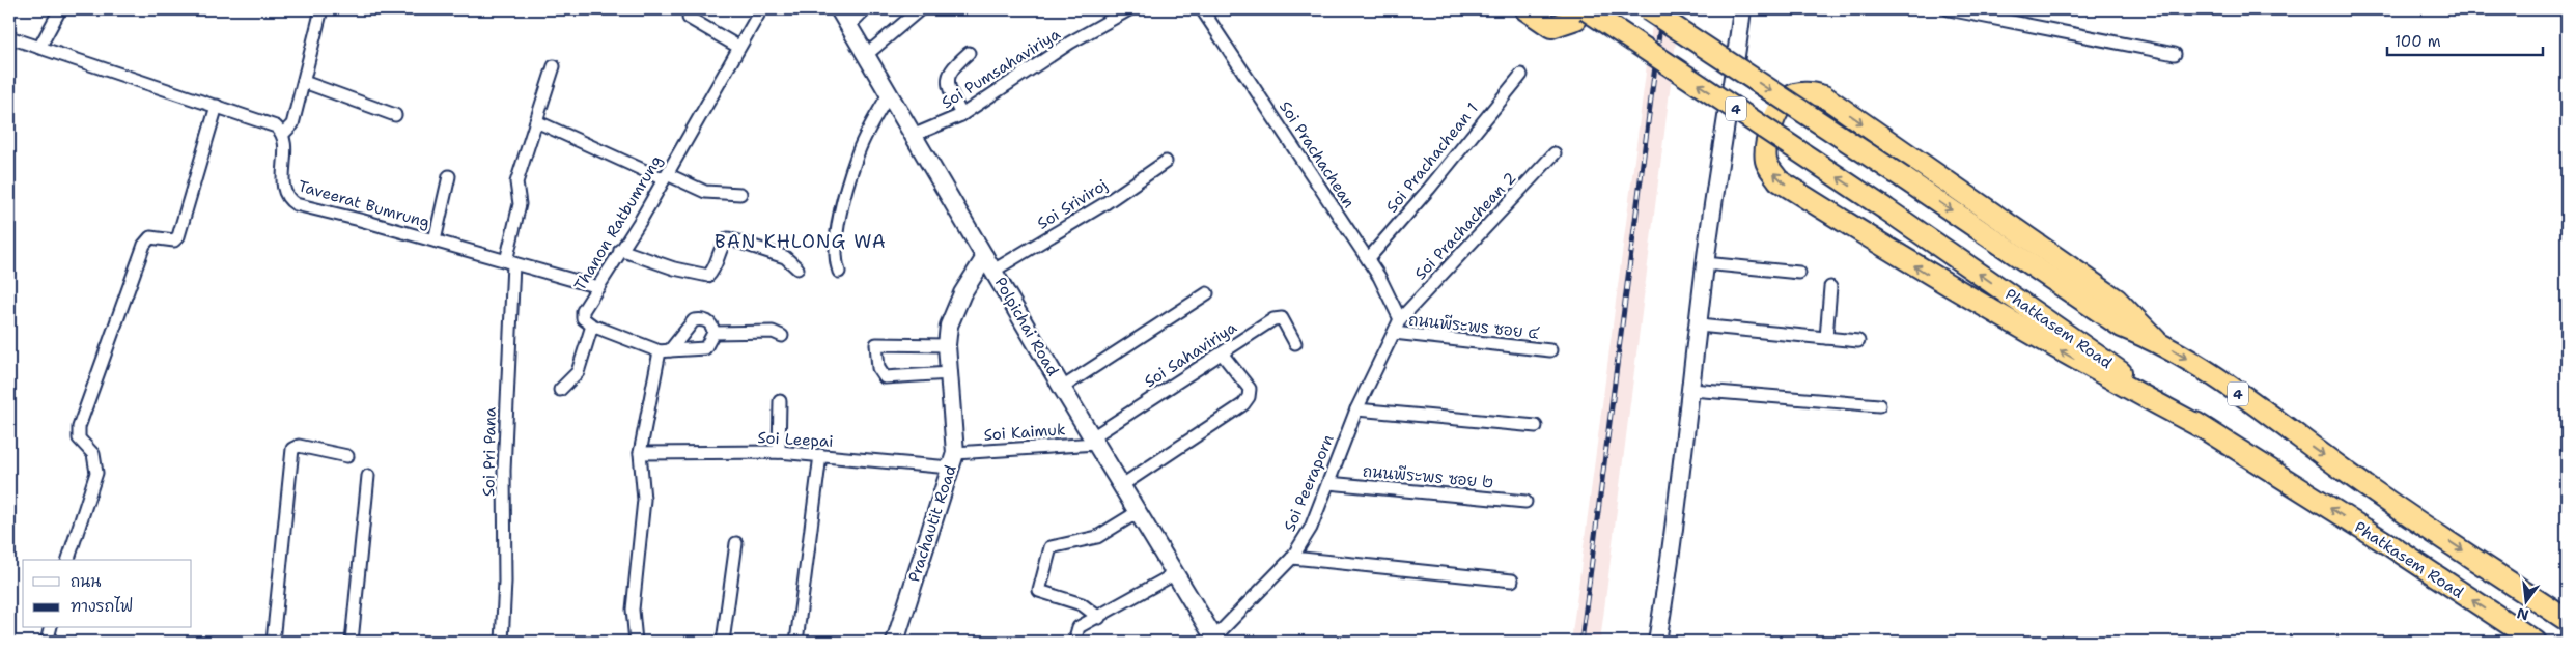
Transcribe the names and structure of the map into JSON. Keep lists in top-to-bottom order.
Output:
{
  "streets": {
    "highway": ["4", "Phatkasem Road"],
    "street": [
      "Soi Pumsahaviriya",
      "Soi Prachachean",
      "Soi Prachachean 1",
      "Taveerat Bumrung",
      "Soi Sriviroj",
      "Thanon Ratbumrung",
      "Soi Prachachean 2",
      "Polpichai Road",
      "ถนนพีระพร ซอย ๔",
      "Soi Sahaviriya",
      "Soi Kaimuk",
      "Soi Leepai",
      "Soi Pri Pana",
      "ถนนพีระพร ซอย ๒",
      "Soi Peeraporn",
      "Prachautit Road"
    ]
  },
  "crossings": [
    ["Soi Pumsahaviriya", "Polpichai Road"],
    ["Soi Prachachean", "Soi Prachachean 1"],
    ["Soi Prachachean", "Soi Prachachean 2"],
    ["Soi Prachachean", "Soi Peeraporn"],
    ["Taveerat Bumrung", "Thanon Ratbumrung"],
    ["Taveerat Bumrung", "Soi Pri Pana"],
    ["Soi Sriviroj", "Polpichai Road"],
    ["Soi Sriviroj", "Prachautit Road"],
    ["Soi Prachachean 2", "Soi Peeraporn"],
    ["Polpichai Road", "Soi Sahaviriya"],
    ["Polpichai Road", "Soi Kaimuk"],
    ["Polpichai Road", "Soi Peeraporn"],
    ["Polpichai Road", "Prachautit Road"],
    ["ถนนพีระพร ซอย ๔", "Soi Peeraporn"],
    ["Soi Sahaviriya", "Soi Kaimuk"],
    ["Soi Kaimuk", "Soi Leepai"],
    ["Soi Kaimuk", "Prachautit Road"],
    ["Soi Leepai", "Prachautit Road"],
    ["ถนนพีระพร ซอย ๒", "Soi Peeraporn"]
  ],
  "districts": ["BAN KHLONG WA"],
  "legend": ["ถนน", "ทางรถไฟ"],
  "scale_bar": "100 m",
  "north": "bottom"
}
